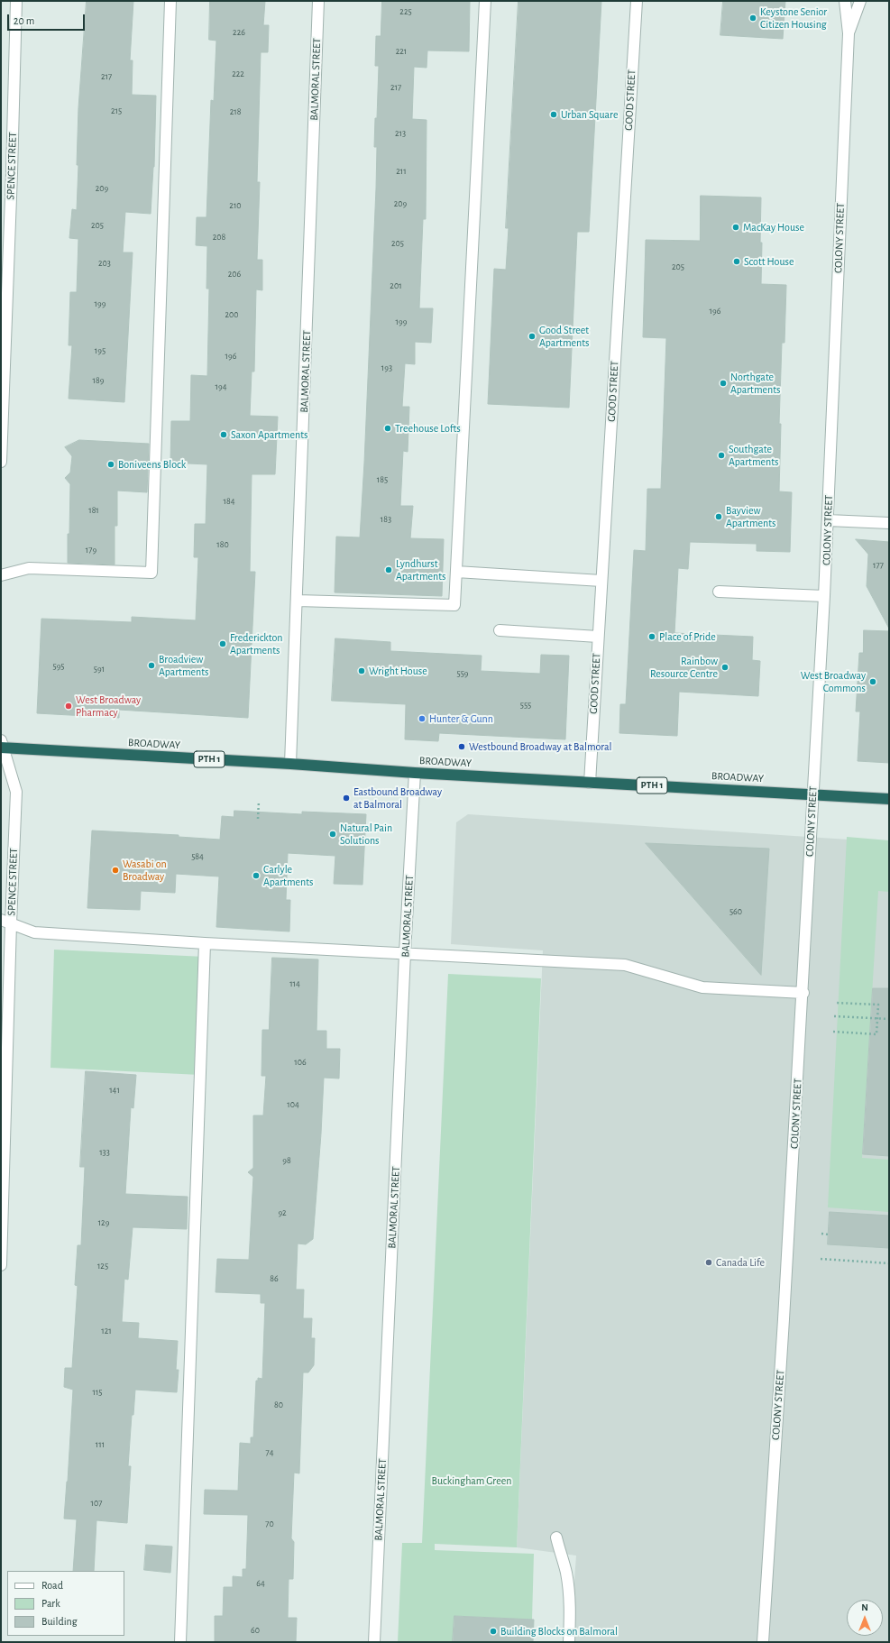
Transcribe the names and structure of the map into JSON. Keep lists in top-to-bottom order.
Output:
{
  "streets": {
    "highway": ["BROADWAY", "PTH 1"],
    "street": [
      "BALMORAL STREET",
      "GOOD STREET",
      "SPENCE STREET",
      "COLONY STREET"
    ]
  },
  "crossings": [
    ["BALMORAL STREET", "BROADWAY"],
    ["GOOD STREET", "BROADWAY"],
    ["SPENCE STREET", "BROADWAY"],
    ["COLONY STREET", "BROADWAY"]
  ],
  "parks": ["Buckingham Green"],
  "places": [
    "Keystone Senior Citizen Housing",
    "Urban Square",
    "MacKay House",
    "Scott House",
    "Good Street Apartments",
    "Northgate Apartments",
    "Treehouse Lofts",
    "Saxon Apartments",
    "Southgate Apartments",
    "Boniveens Block",
    "Bayview Apartments",
    "Lyndhurst Apartments",
    "Place of Pride",
    "Frederickton Apartments",
    "Broadview Apartments",
    "Rainbow Resource Centre",
    "Wright House",
    "West Broadway Commons",
    "West Broadway Pharmacy",
    "Hunter & Gunn",
    "Westbound Broadway at Balmoral",
    "Eastbound Broadway at Balmoral",
    "Natural Pain Solutions",
    "Wasabi on Broadway",
    "Carlyle Apartments",
    "Canada Life",
    "Building Blocks on Balmoral"
  ],
  "house_numbers": [
    "225",
    "226",
    "221",
    "222",
    "217",
    "217",
    "215",
    "218",
    "213",
    "211",
    "209",
    "209",
    "210",
    "205",
    "208",
    "205",
    "203",
    "205",
    "206",
    "201",
    "199",
    "196",
    "200",
    "199",
    "195",
    "196",
    "193",
    "189",
    "194",
    "185",
    "184",
    "181",
    "183",
    "180",
    "179",
    "177",
    "595",
    "591",
    "559",
    "555",
    "584",
    "560",
    "114",
    "106",
    "141",
    "104",
    "133",
    "98",
    "92",
    "129",
    "125",
    "86",
    "121",
    "115",
    "80",
    "111",
    "74",
    "107",
    "70",
    "64",
    "60"
  ],
  "legend": ["Road", "Park", "Building"],
  "scale_bar": "20 m",
  "north": "top"
}
